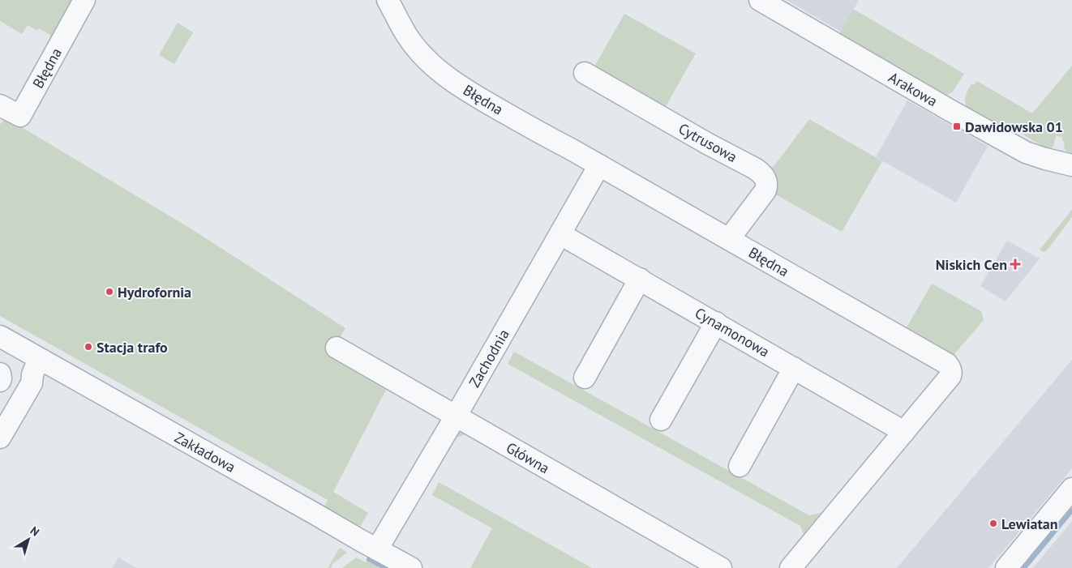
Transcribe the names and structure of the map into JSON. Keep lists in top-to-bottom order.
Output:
{
  "streets": {
    "street": [
      "Błędna",
      "Arakowa",
      "Cytrusowa",
      "Cynamonowa",
      "Zachodnia",
      "Zakładowa",
      "Główna"
    ]
  },
  "crossings": [
    ["Błędna", "Cytrusowa"],
    ["Błędna", "Cynamonowa"],
    ["Błędna", "Zachodnia"],
    ["Cynamonowa", "Zachodnia"],
    ["Zachodnia", "Zakładowa"],
    ["Zachodnia", "Główna"]
  ],
  "places": {
    "transit": ["Dawidowska 01"],
    "health": ["Niskich Cen"],
    "other": ["Hydrofornia", "Stacja trafo", "Lewiatan"]
  },
  "north": "top right"
}
